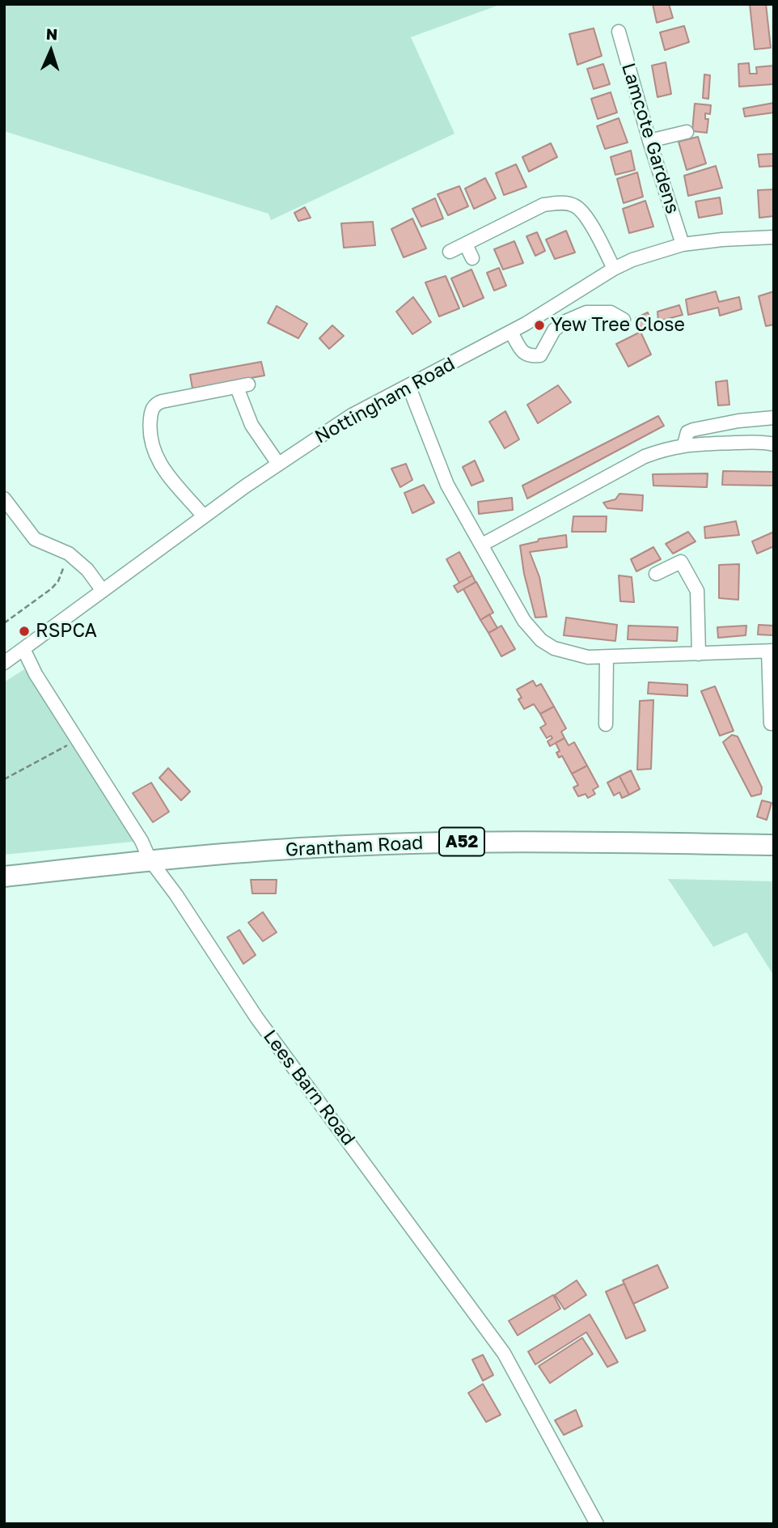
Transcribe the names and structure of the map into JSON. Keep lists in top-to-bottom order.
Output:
{
  "streets": {
    "highway": ["A52", "Grantham Road"],
    "street": ["Lamcote Gardens", "Nottingham Road", "Lees Barn Road"]
  },
  "crossings": [
    ["Lamcote Gardens", "Nottingham Road"],
    ["Nottingham Road", "Lees Barn Road"],
    ["Grantham Road", "Lees Barn Road"]
  ],
  "places": ["Yew Tree Close", "RSPCA"],
  "north": "top"
}
